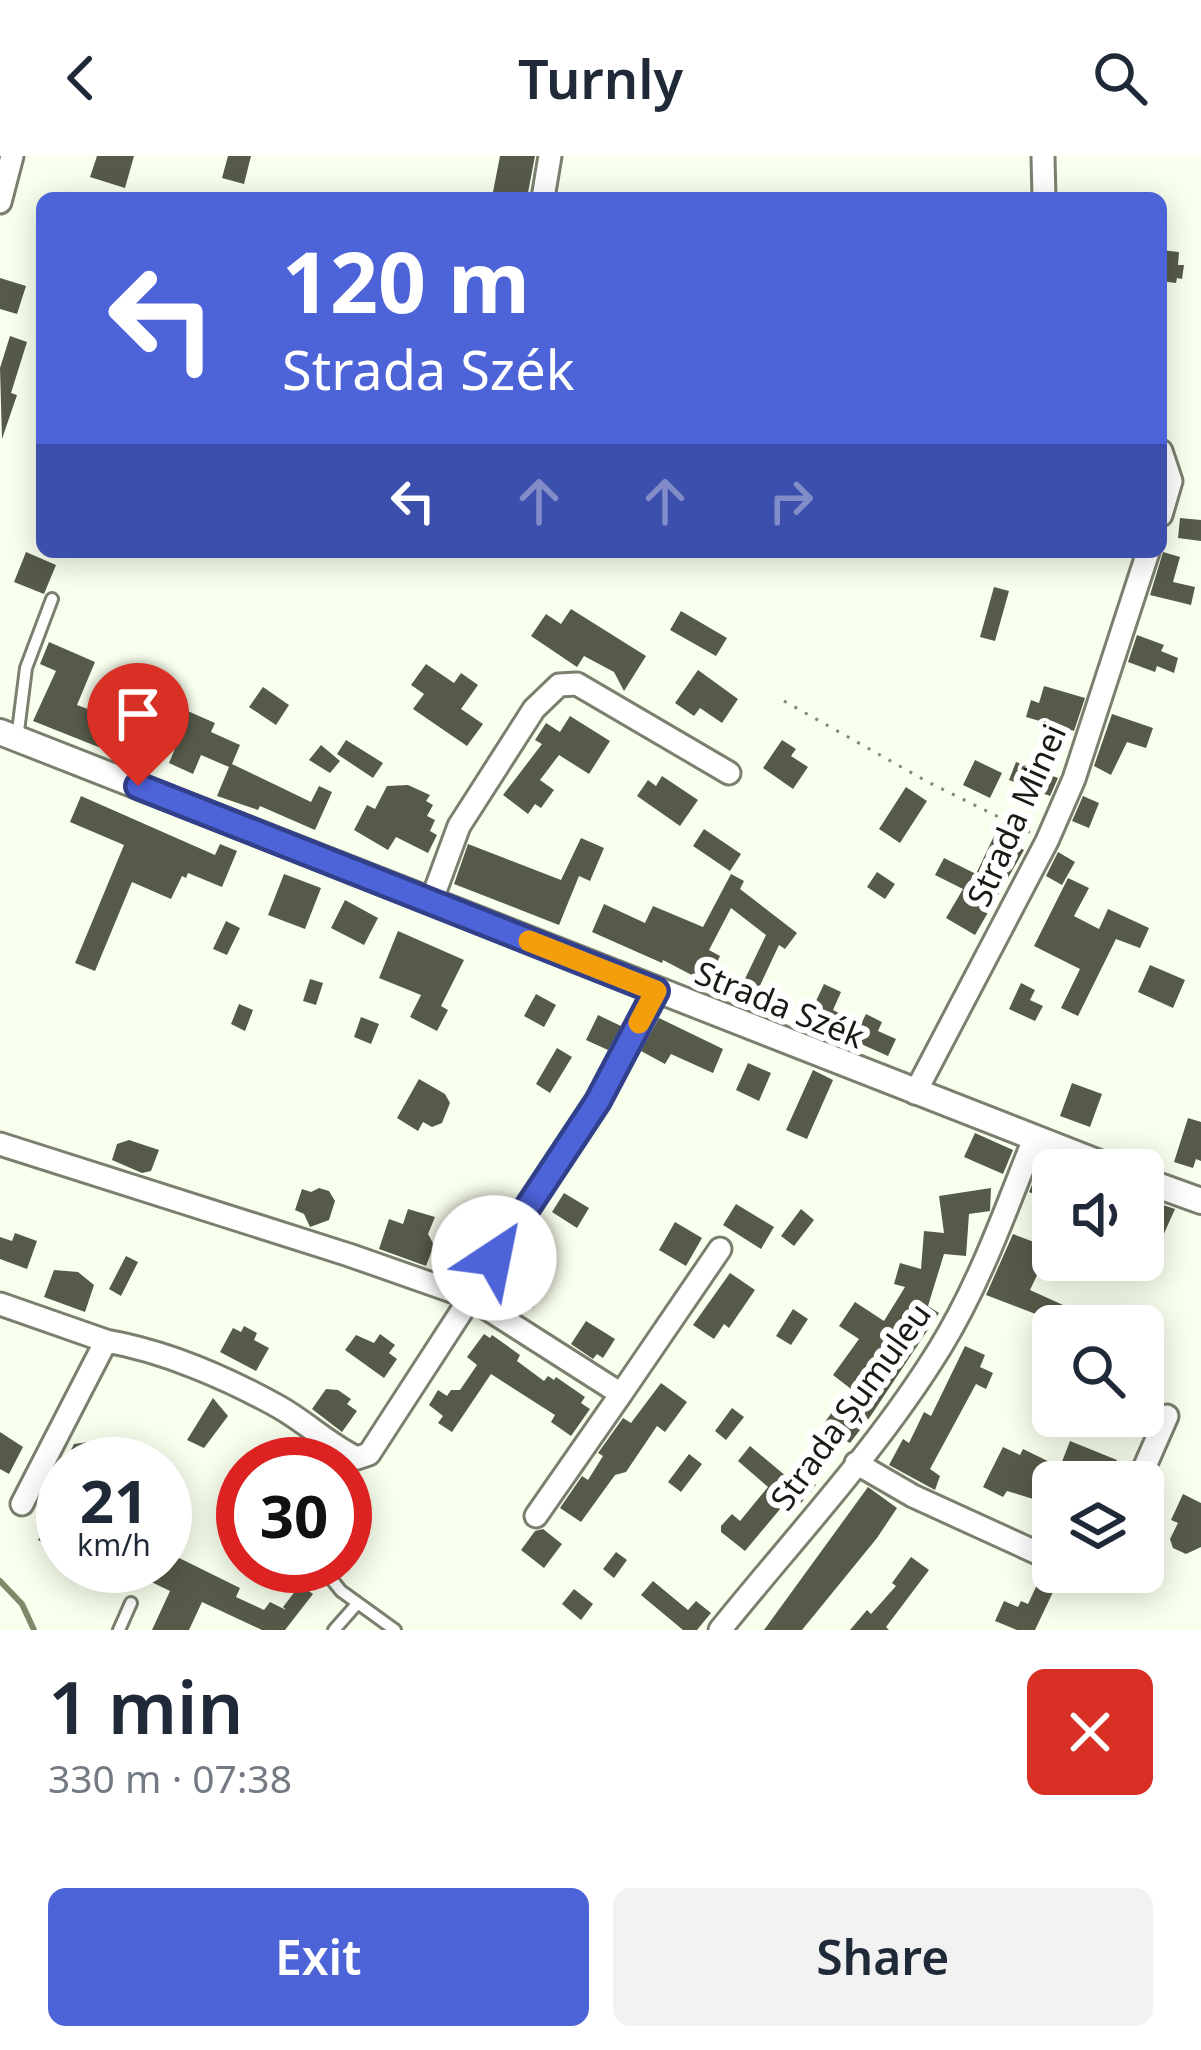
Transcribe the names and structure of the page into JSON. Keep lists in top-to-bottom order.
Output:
{
  "streets": {
    "street": ["Strada Minei", "Strada Szék", "Strada Șumuleu"]
  },
  "crossings": [
    ["Strada Minei", "Strada Szék"],
    ["Strada Szék", "Strada Șumuleu"]
  ],
  "page": {
    "header": "Turnly",
    "turn": ["120 m", "Strada Szék"],
    "speed": "21 km/h",
    "limit": "30",
    "heading": ["1 min", "330 m · 07:38"],
    "buttons": ["Exit", "Share"]
  }
}
